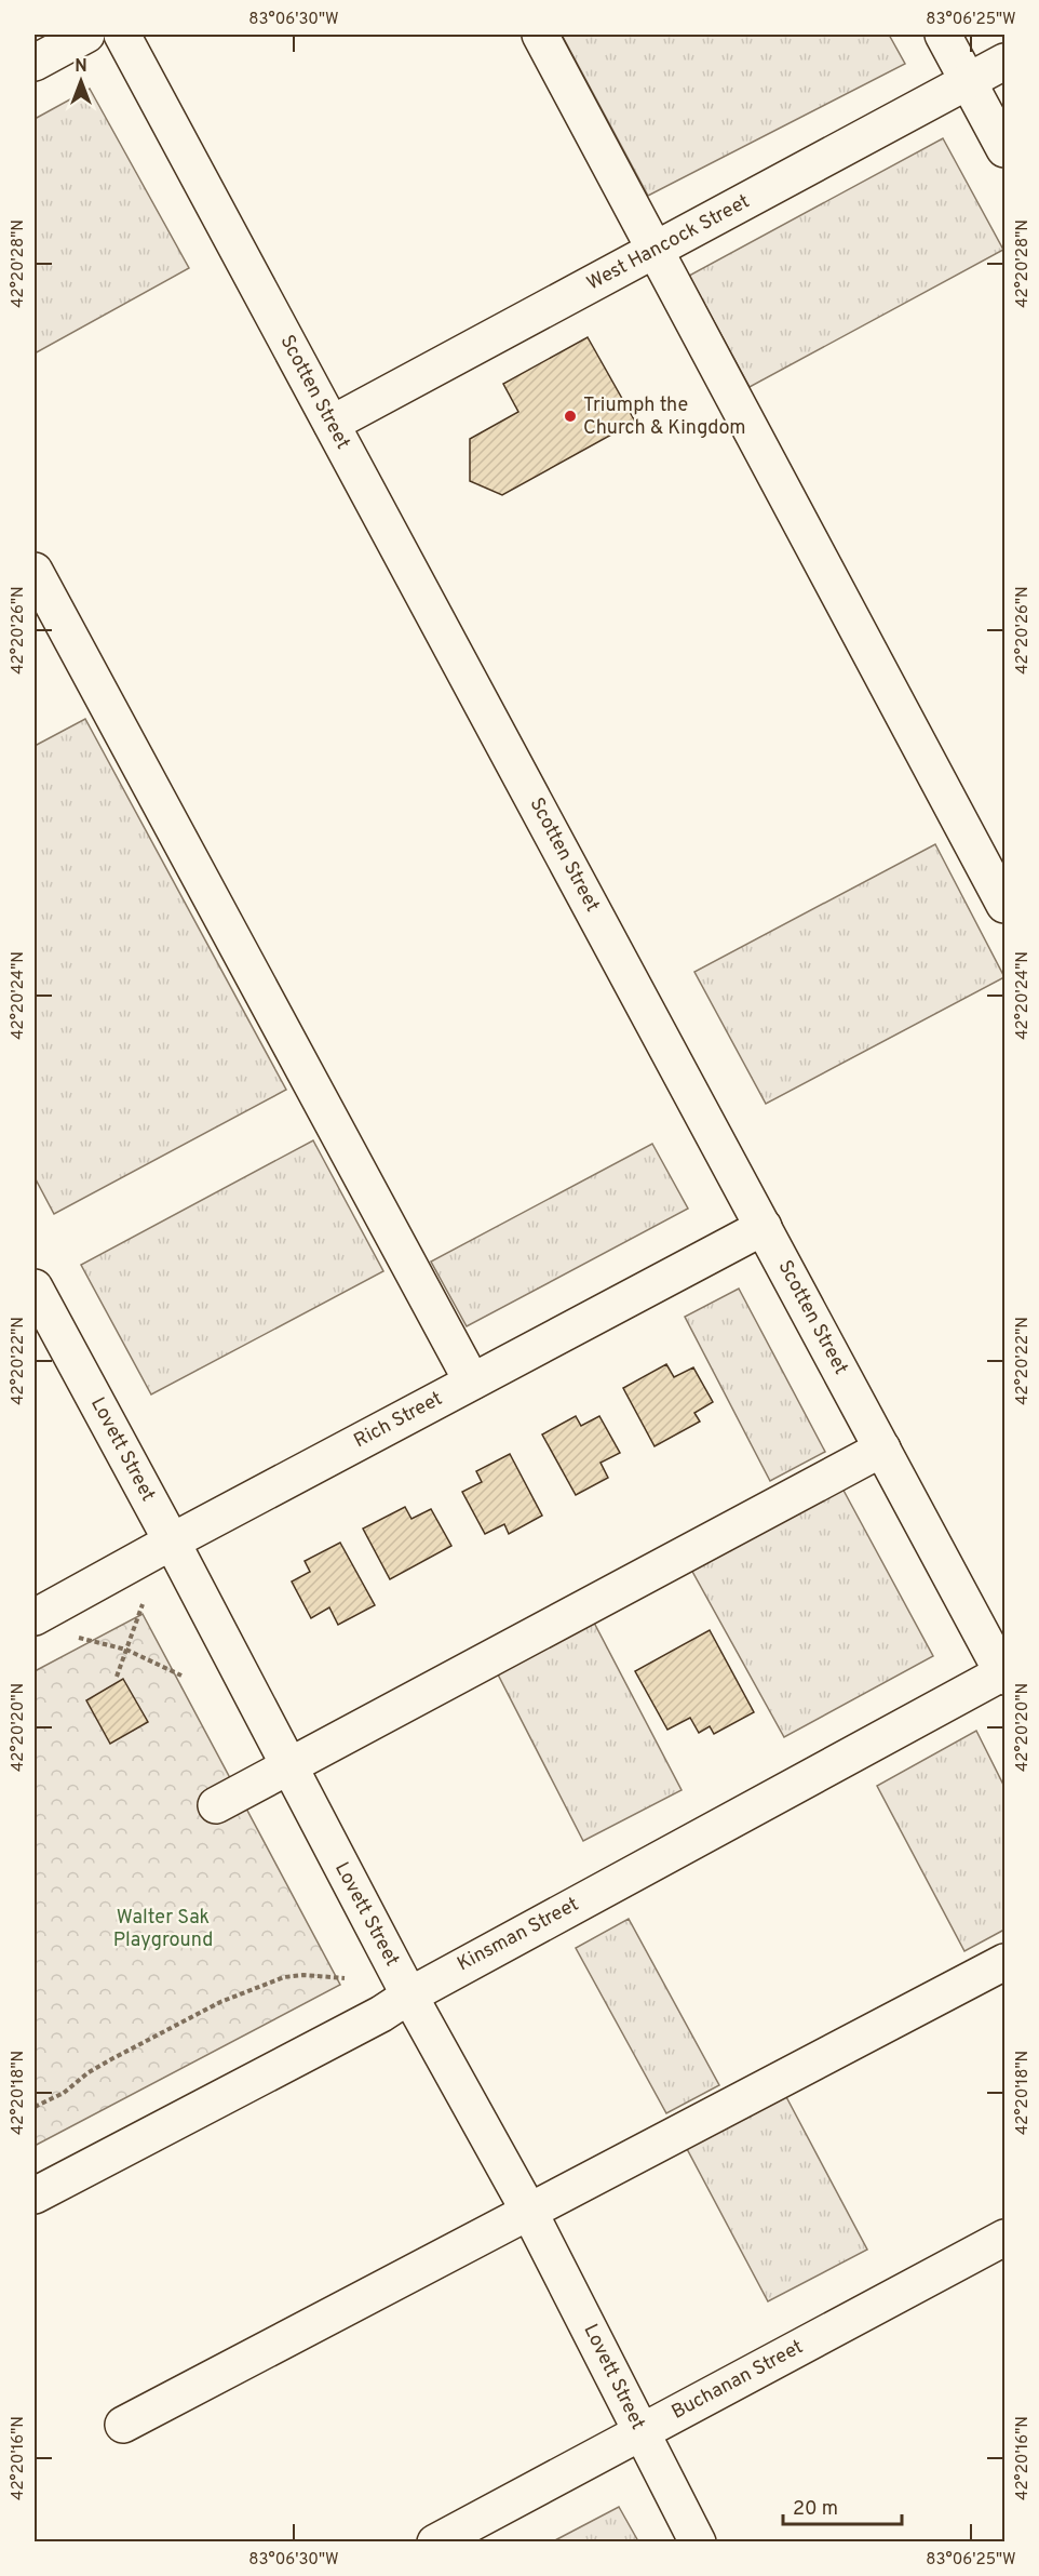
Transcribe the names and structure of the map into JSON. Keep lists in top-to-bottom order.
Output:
{
  "streets": {
    "street": [
      "West Hancock Street",
      "Scotten Street",
      "Rich Street",
      "Lovett Street",
      "Kinsman Street",
      "Buchanan Street"
    ]
  },
  "crossings": [
    ["West Hancock Street", "Scotten Street"],
    ["Scotten Street", "Rich Street"],
    ["Scotten Street", "Kinsman Street"],
    ["Rich Street", "Lovett Street"],
    ["Lovett Street", "Kinsman Street"],
    ["Lovett Street", "Buchanan Street"]
  ],
  "parks": ["Walter Sak Playground"],
  "places": ["Triumph the Church & Kingdom"],
  "scale_bar": "20 m",
  "north": "top",
  "coordinates": [
    "83°06'30\"W",
    "83°06'25\"W",
    "42°20'28\"N",
    "42°20'26\"N",
    "42°20'24\"N",
    "42°20'22\"N",
    "42°20'20\"N",
    "42°20'18\"N",
    "42°20'16\"N"
  ]
}
